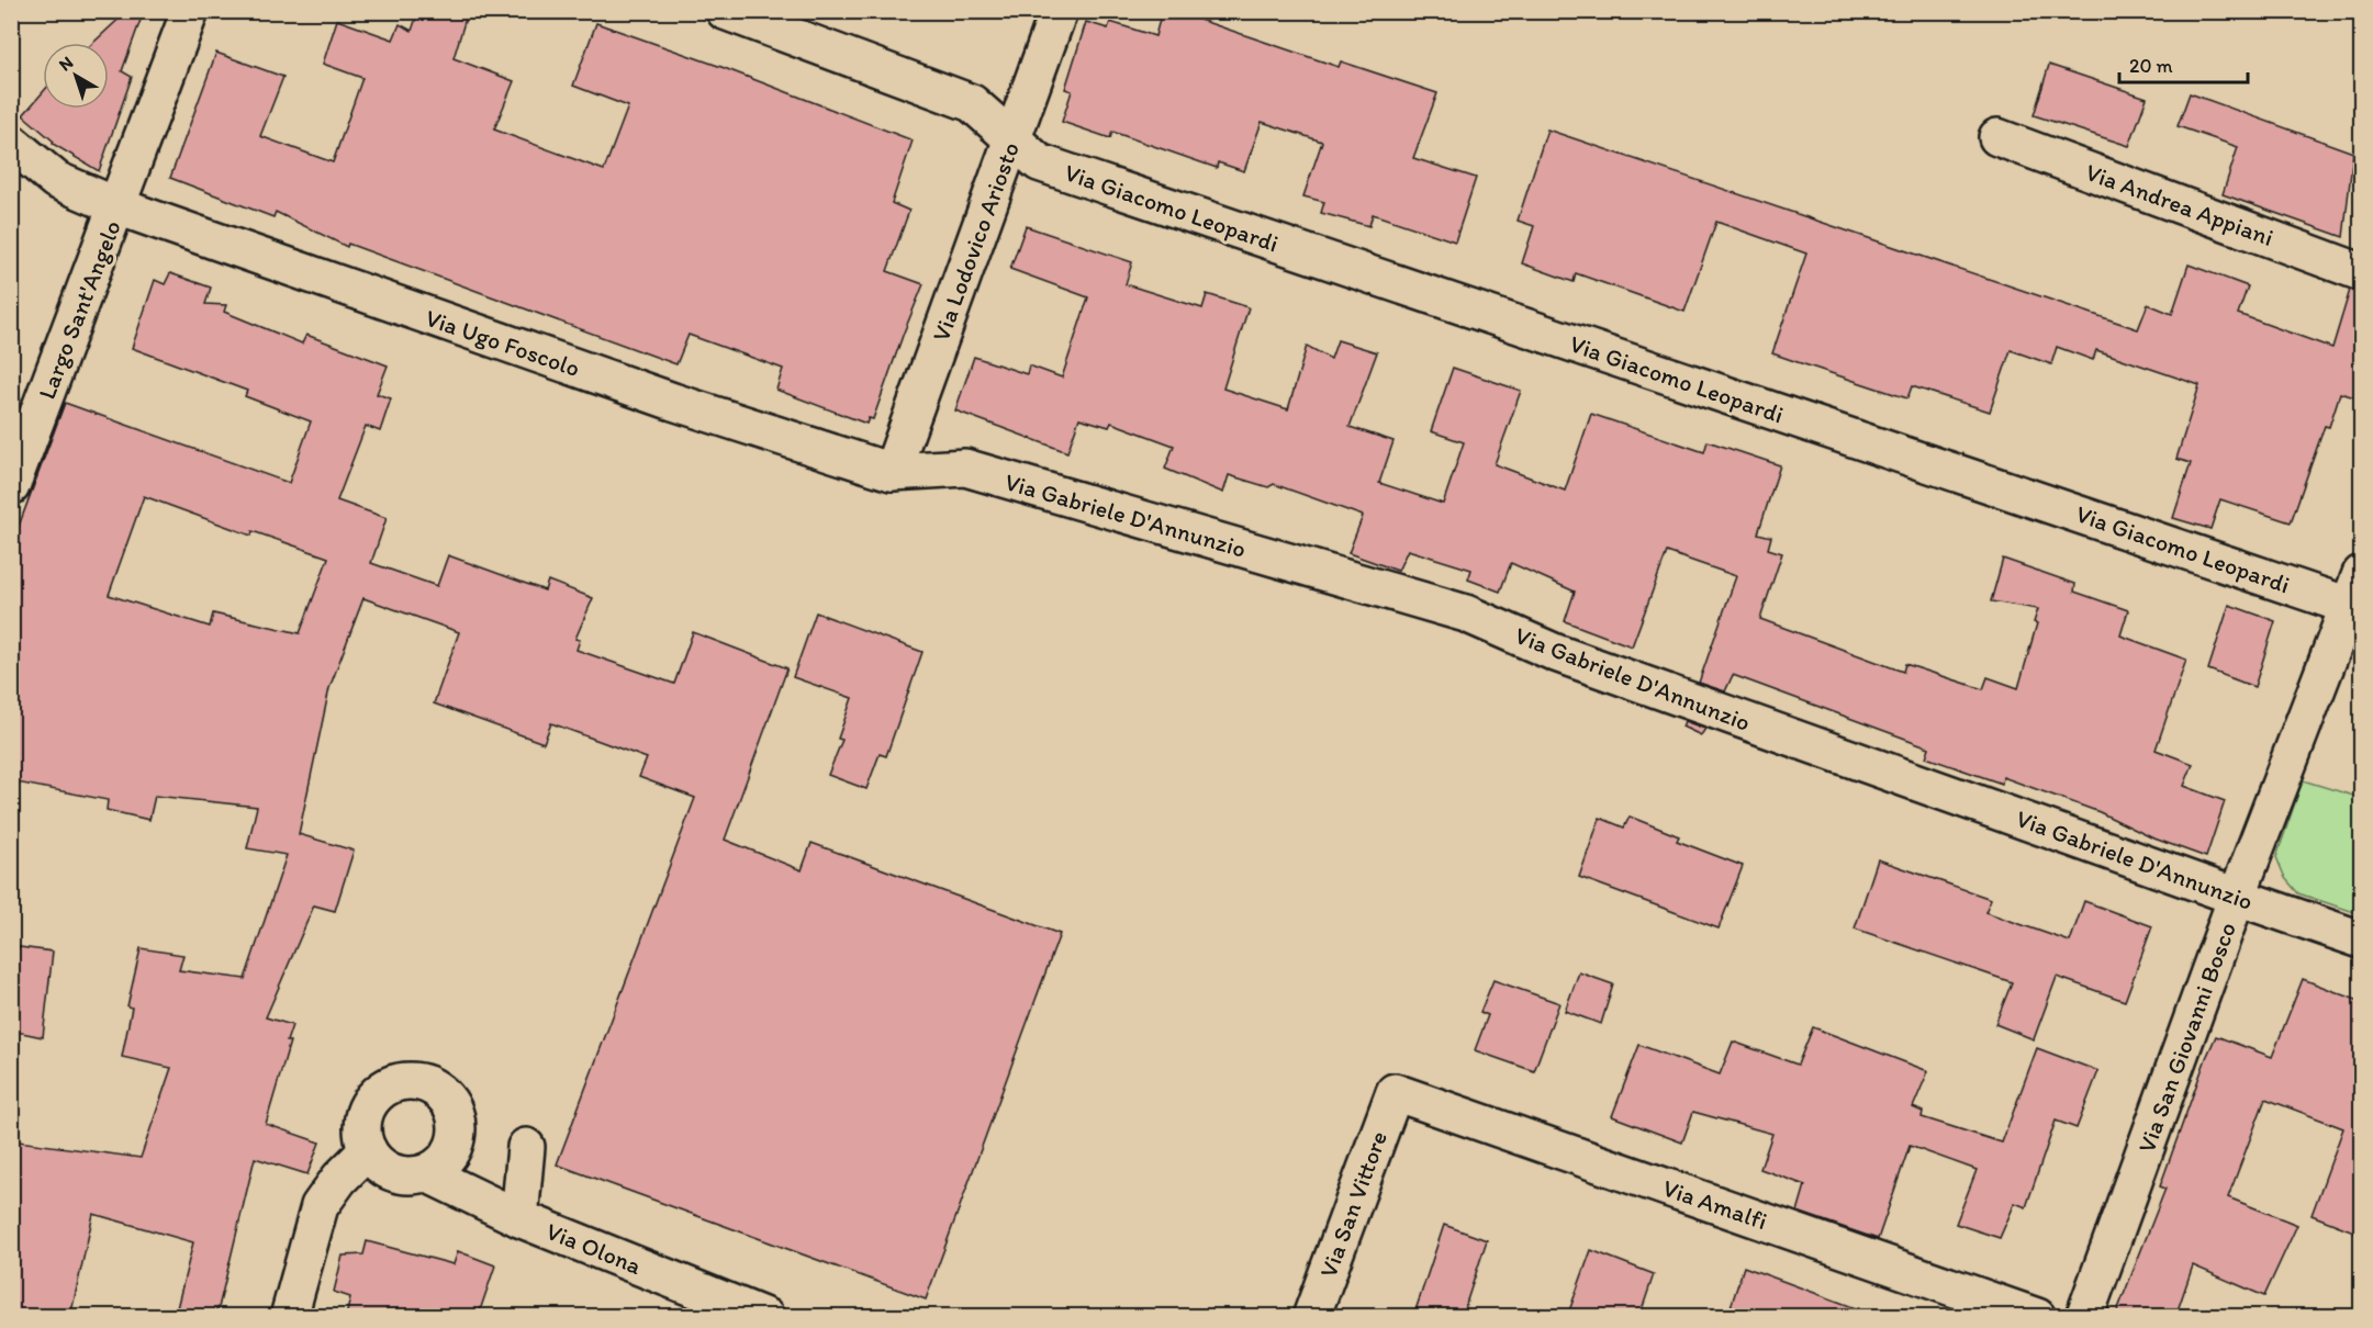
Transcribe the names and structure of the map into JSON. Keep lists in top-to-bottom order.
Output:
{
  "streets": {
    "street": [
      "Via Andrea Appiani",
      "Via Giacomo Leopardi",
      "Via Lodovico Ariosto",
      "Largo Sant'Angelo",
      "Via Ugo Foscolo",
      "Via Gabriele D'Annunzio",
      "Via San Giovanni Bosco",
      "Via San Vittore",
      "Via Amalfi",
      "Via Olona"
    ]
  },
  "crossings": [
    ["Via Giacomo Leopardi", "Via Lodovico Ariosto"],
    ["Via Giacomo Leopardi", "Via San Giovanni Bosco"],
    ["Via Lodovico Ariosto", "Via Ugo Foscolo"],
    ["Via Lodovico Ariosto", "Via Gabriele D'Annunzio"],
    ["Largo Sant'Angelo", "Via Ugo Foscolo"],
    ["Via Ugo Foscolo", "Via Gabriele D'Annunzio"],
    ["Via Gabriele D'Annunzio", "Via San Giovanni Bosco"],
    ["Via San Vittore", "Via Amalfi"]
  ],
  "scale_bar": "20 m",
  "north": "top left"
}
